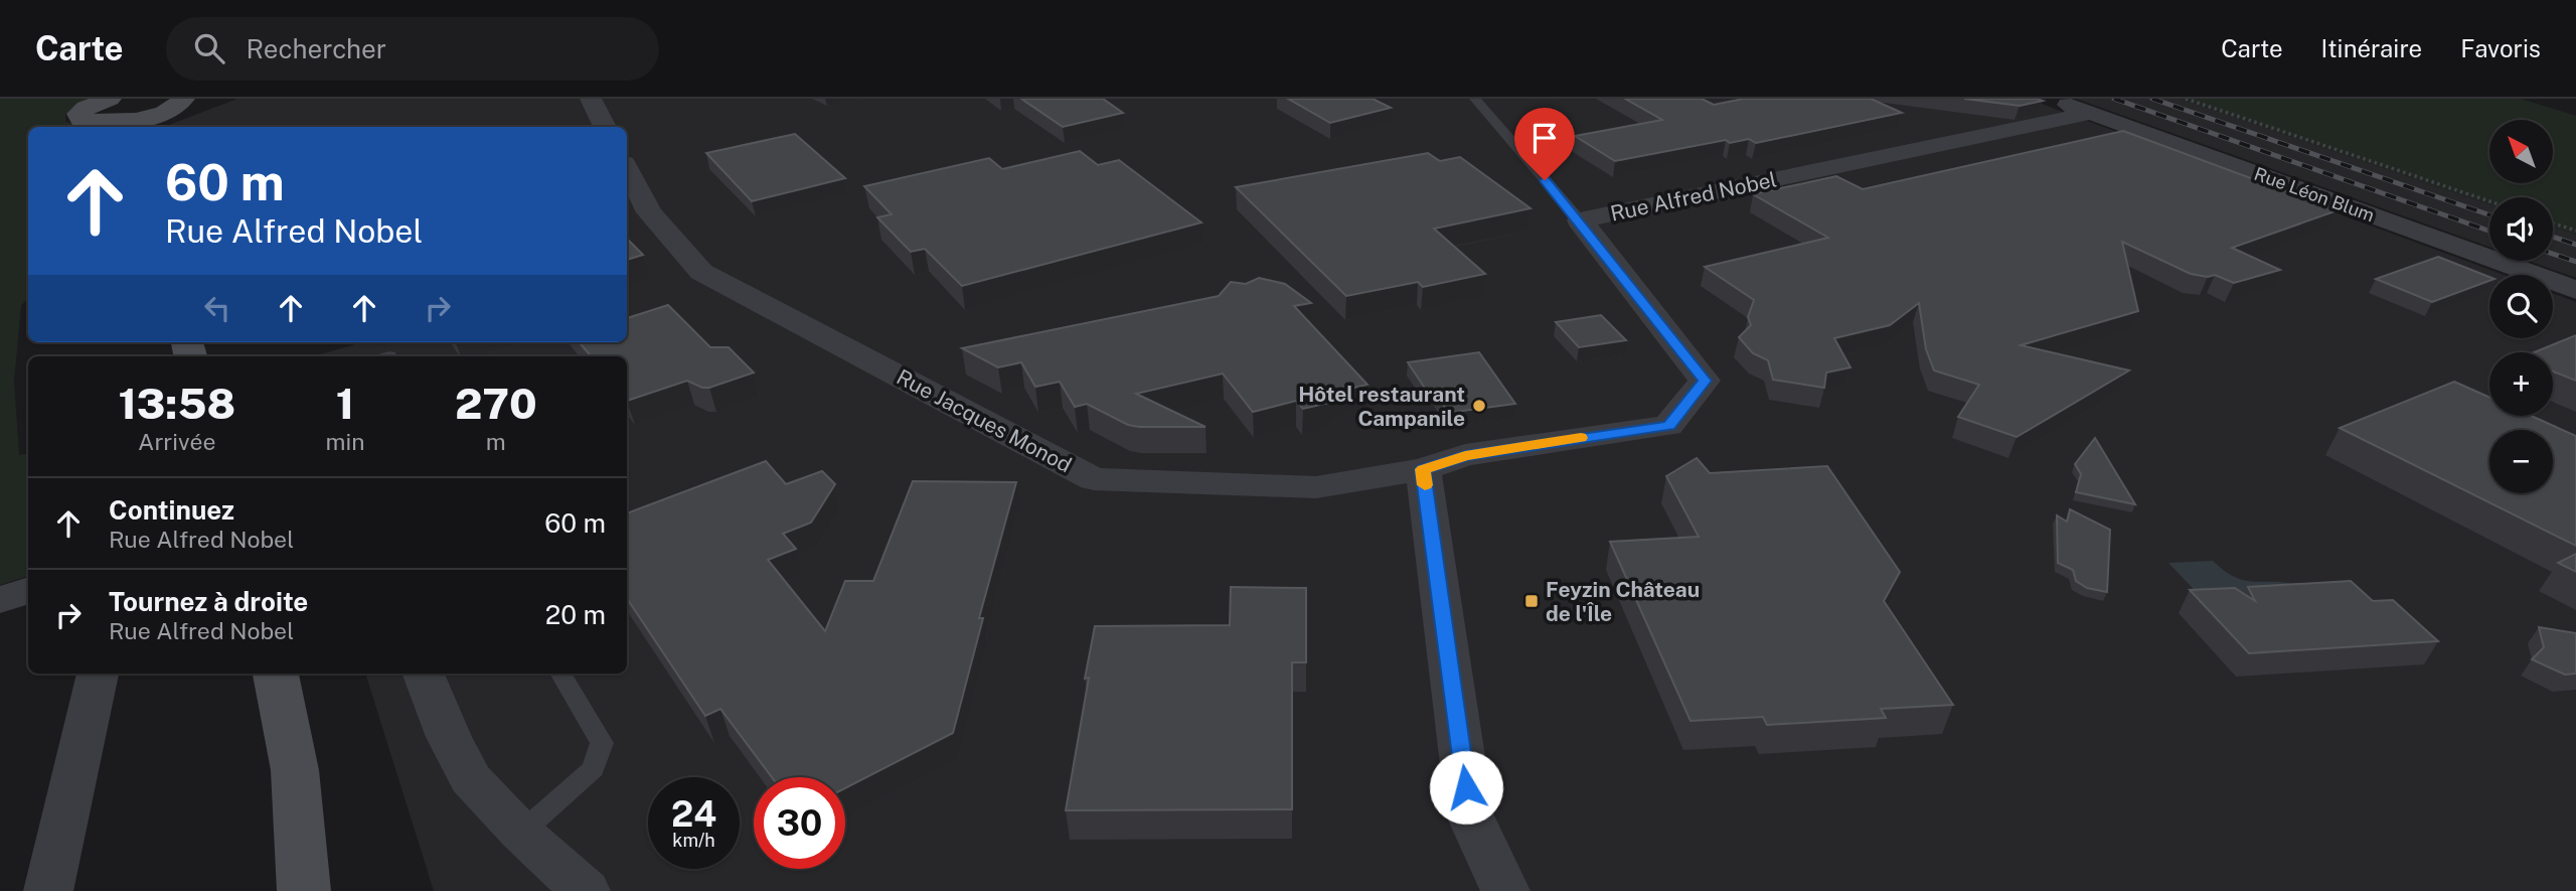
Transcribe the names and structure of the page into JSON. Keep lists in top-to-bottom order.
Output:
{
  "streets": {
    "street": ["Rue Léon Blum", "Rue Alfred Nobel", "Rue Jacques Monod"]
  },
  "crossings": [
    ["Rue Léon Blum", "Rue Alfred Nobel"],
    ["Rue Alfred Nobel", "Rue Jacques Monod"]
  ],
  "places": {
    "other": ["Hôtel restaurant Campanile"],
    "transit": ["Feyzin Château de l'Île"]
  },
  "north": "top left",
  "page": {
    "header": "Carte",
    "search": "Rechercher",
    "nav": ["Carte", "Itinéraire", "Favoris"],
    "map_buttons": ["+", "−"],
    "turn": ["60 m", "Rue Alfred Nobel"],
    "eta": [
      "13:58",
      "Arrivée",
      "1",
      "min",
      "270",
      "m"
    ],
    "list": [
      {
        "name": "Continuez",
        "note": "Rue Alfred Nobel",
        "value": "60 m"
      },
      {
        "name": "Tournez à droite",
        "note": "Rue Alfred Nobel",
        "value": "20 m"
      }
    ],
    "speed": "24 km/h",
    "limit": "30"
  }
}
